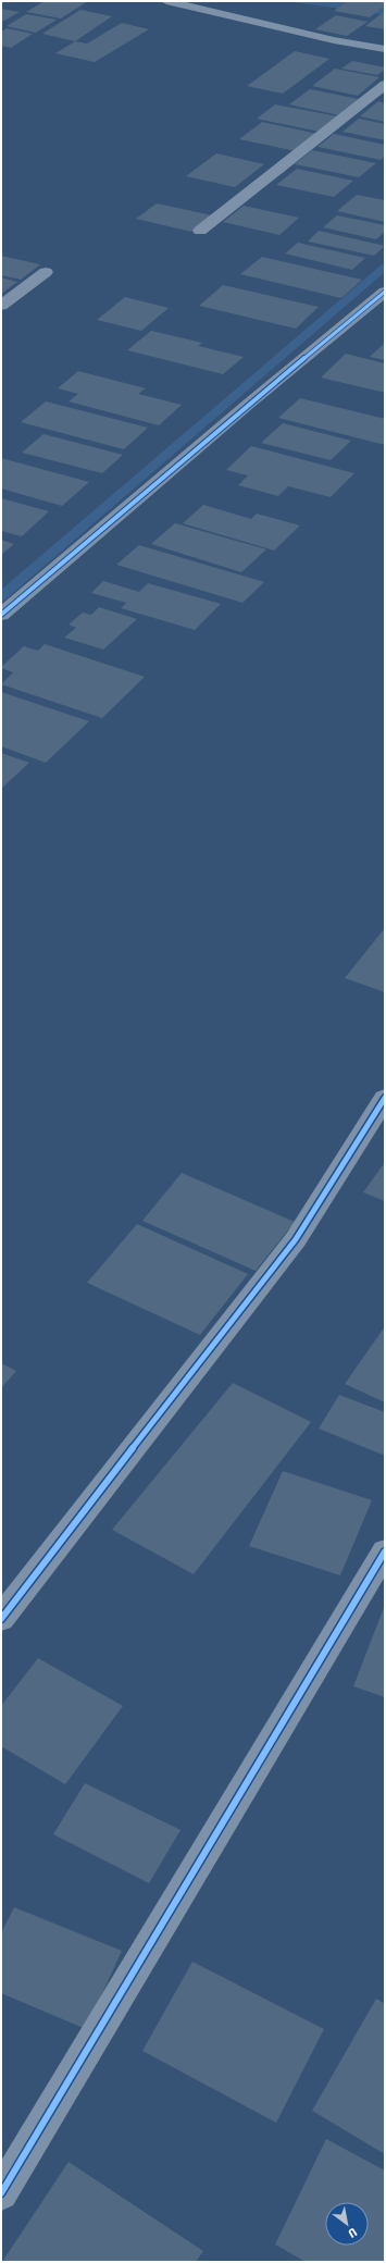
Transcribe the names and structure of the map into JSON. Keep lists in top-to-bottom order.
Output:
{
  "north": "bottom right"
}
